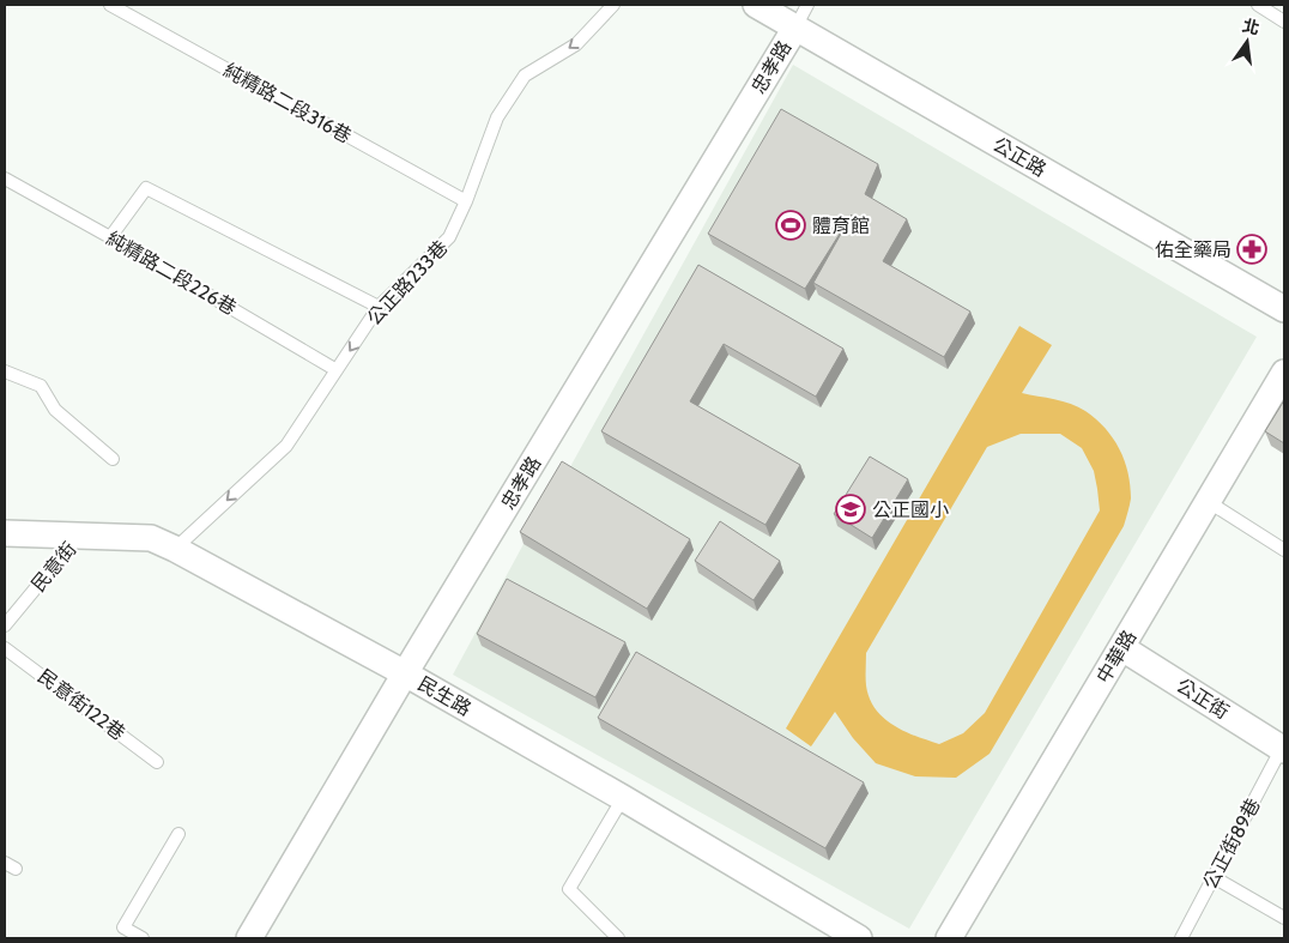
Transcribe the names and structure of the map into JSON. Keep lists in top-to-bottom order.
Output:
{
  "streets": {
    "street": [
      "忠孝路",
      "公正路",
      "中華路",
      "民生路",
      "公正街"
    ],
    "lane": [
      "純精路二段316巷",
      "純精路二段226巷",
      "公正路233巷",
      "民意街",
      "民意街122巷",
      "公正街89巷"
    ]
  },
  "crossings": [
    ["忠孝路", "公正路"],
    ["忠孝路", "民生路"],
    ["純精路二段316巷", "公正路233巷"],
    ["純精路二段226巷", "公正路233巷"],
    ["公正路233巷", "民生路"],
    ["民意街", "民生路"],
    ["中華路", "公正街"],
    ["公正街", "公正街89巷"]
  ],
  "one_way": ["公正路233巷"],
  "places": {
    "sports": ["體育館"],
    "pharmacy": ["佑全藥局"],
    "school or university": ["公正國小"]
  },
  "north": "top"
}
